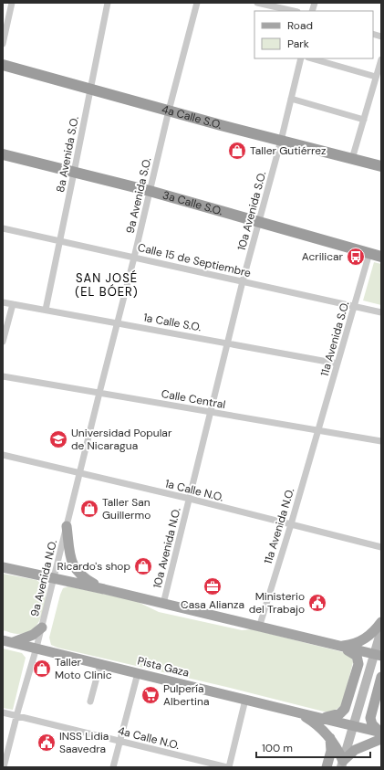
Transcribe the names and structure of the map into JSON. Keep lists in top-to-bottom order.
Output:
{
  "streets": {
    "highway": ["4a Calle S.O.", "3a Calle S.O."],
    "main road": ["Pista Gaza"],
    "street": [
      "8a Avenida S.O.",
      "9a Avenida S.O.",
      "10a Avenida S.O.",
      "Calle 15 de Septiembre",
      "1a Calle S.O.",
      "11a Avenida S.O.",
      "Calle Central",
      "1a Calle N.O.",
      "11a Avenida N.O.",
      "10a Avenida N.O.",
      "9a Avenida N.O.",
      "4a Calle N.O."
    ]
  },
  "crossings": [
    ["4a Calle S.O.", "8a Avenida S.O."],
    ["4a Calle S.O.", "9a Avenida S.O."],
    ["4a Calle S.O.", "10a Avenida S.O."],
    ["8a Avenida S.O.", "3a Calle S.O."],
    ["8a Avenida S.O.", "Calle 15 de Septiembre"],
    ["8a Avenida S.O.", "1a Calle S.O."],
    ["9a Avenida S.O.", "3a Calle S.O."],
    ["9a Avenida S.O.", "Calle 15 de Septiembre"],
    ["9a Avenida S.O.", "1a Calle S.O."],
    ["9a Avenida S.O.", "Calle Central"],
    ["9a Avenida S.O.", "9a Avenida N.O."],
    ["3a Calle S.O.", "10a Avenida S.O."],
    ["3a Calle S.O.", "11a Avenida S.O."],
    ["10a Avenida S.O.", "Calle 15 de Septiembre"],
    ["10a Avenida S.O.", "1a Calle S.O."],
    ["10a Avenida S.O.", "Calle Central"],
    ["10a Avenida S.O.", "10a Avenida N.O."],
    ["Calle 15 de Septiembre", "11a Avenida S.O."],
    ["1a Calle S.O.", "11a Avenida S.O."],
    ["11a Avenida S.O.", "Calle Central"],
    ["11a Avenida S.O.", "11a Avenida N.O."],
    ["Calle Central", "11a Avenida N.O."],
    ["Calle Central", "10a Avenida N.O."],
    ["Calle Central", "9a Avenida N.O."],
    ["1a Calle N.O.", "11a Avenida N.O."],
    ["1a Calle N.O.", "10a Avenida N.O."],
    ["1a Calle N.O.", "9a Avenida N.O."],
    ["9a Avenida N.O.", "Pista Gaza"],
    ["9a Avenida N.O.", "4a Calle N.O."]
  ],
  "districts": ["SAN JOSÉ (EL BÓER)"],
  "places": {
    "shop": [
      "Taller Gutiérrez",
      "Taller San Guillermo",
      "Ricardo's shop",
      "Taller Moto Clinic"
    ],
    "bus stop": ["Acrilicar"],
    "school or university": ["Universidad Popular de Nicaragua"],
    "office": ["Casa Alianza"],
    "public building": ["Ministerio del Trabajo", "INSS Lidia Saavedra"],
    "supermarket": ["Pulpería Albertina"]
  },
  "legend": ["Road", "Park"],
  "scale_bar": "100 m"
}
